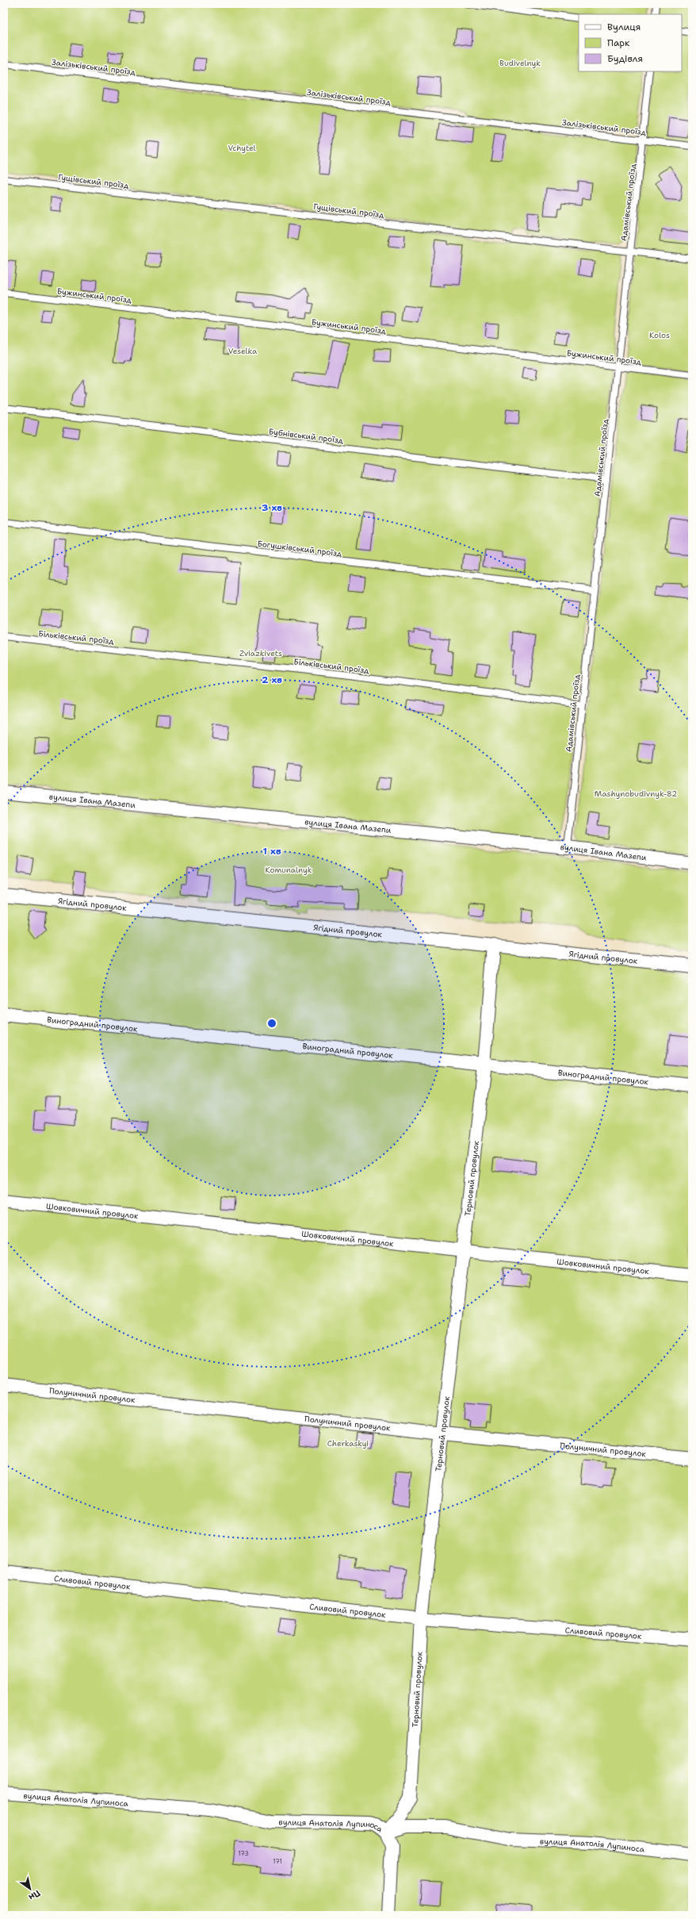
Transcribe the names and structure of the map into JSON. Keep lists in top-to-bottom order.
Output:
{
  "streets": {
    "street": [
      "вулиця Івана Мазепи",
      "Ягідний провулок",
      "Виноградний провулок",
      "Терновий провулок",
      "Шовковичний провулок",
      "Полуничний провулок",
      "Сливовий провулок",
      "вулиця Анатолія Лупиноса"
    ],
    "lane": [
      "Залізьківський проїзд",
      "Гущівський проїзд",
      "Адамівський проїзд",
      "Бужинський проїзд",
      "Бубнівський проїзд",
      "Богушківський проїзд",
      "Більківський проїзд"
    ]
  },
  "crossings": [
    ["Залізьківський проїзд", "Адамівський проїзд"],
    ["Гущівський проїзд", "Адамівський проїзд"],
    ["Адамівський проїзд", "Бужинський проїзд"],
    ["Адамівський проїзд", "Бубнівський проїзд"],
    ["Адамівський проїзд", "Богушківський проїзд"],
    ["Адамівський проїзд", "Більківський проїзд"],
    ["Адамівський проїзд", "вулиця Івана Мазепи"],
    ["Ягідний провулок", "Терновий провулок"],
    ["Виноградний провулок", "Терновий провулок"],
    ["Терновий провулок", "Шовковичний провулок"],
    ["Терновий провулок", "Полуничний провулок"],
    ["Терновий провулок", "Сливовий провулок"],
    ["Терновий провулок", "вулиця Анатолія Лупиноса"]
  ],
  "parks": [
    "Budivelnyk",
    "Vchytel",
    "Kolos",
    "Veselka",
    "Zviazkivets",
    "Mashynobudivnyk-82",
    "Komunalnyk",
    "Cherkaskyi"
  ],
  "house_numbers": ["173", "171"],
  "legend": ["Вулиця", "Парк", "Будівля"],
  "north": "bottom right",
  "rings": ["3 хв", "2 хв", "1 хв"]
}
